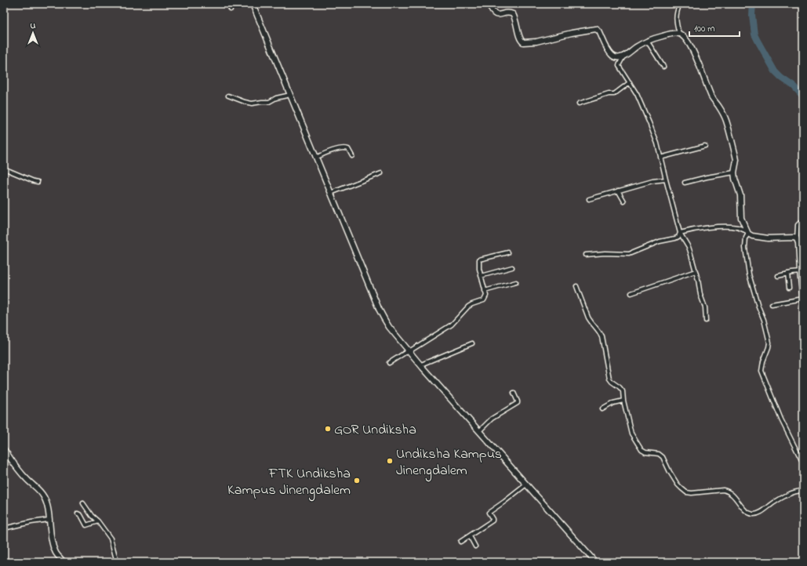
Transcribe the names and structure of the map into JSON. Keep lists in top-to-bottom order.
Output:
{
  "places": ["GOR Undiksha", "Undiksha Kampus Jinengdalem", "FTK Undiksha Kampus Jinengdalem"],
  "scale_bar": "100 m",
  "north": "top"
}
